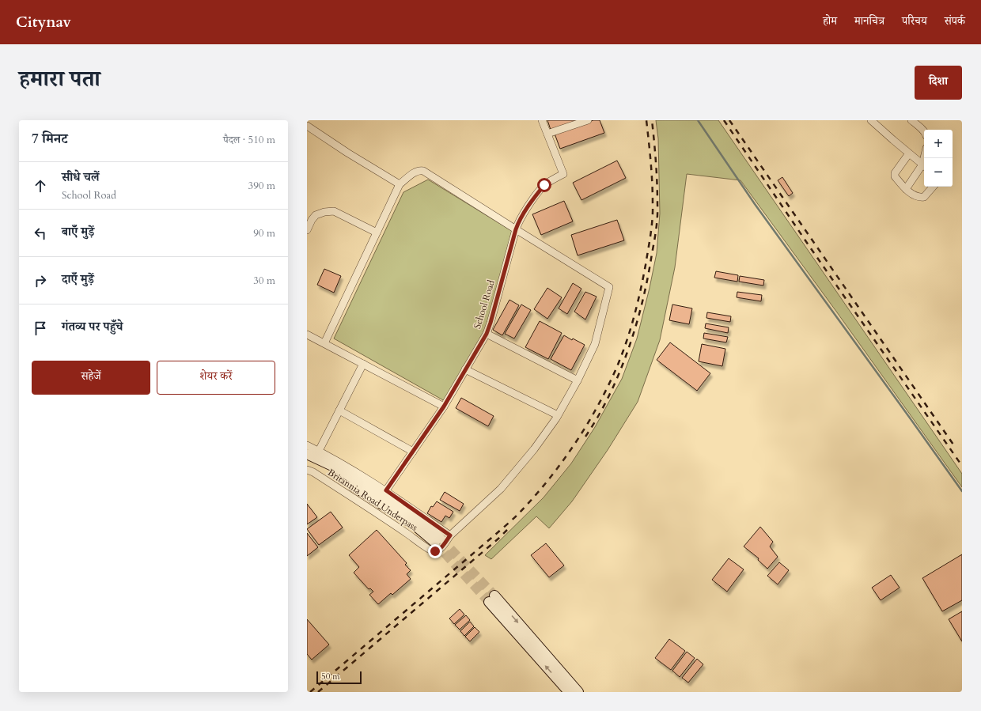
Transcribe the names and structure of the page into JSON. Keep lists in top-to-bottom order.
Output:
{
  "streets": {
    "main road": ["Britannia Road Underpass"],
    "street": ["School Road"]
  },
  "scale_bar": "50 m",
  "page": {
    "header": "Citynav",
    "nav": [
      "होम",
      "मानचित्र",
      "परिचय",
      "संपर्क"
    ],
    "title": "हमारा पता",
    "buttons": [
      "दिशा",
      ["सहेजें", "शेयर करें"]
    ],
    "heading": ["7 मिनट", "पैदल · 510 m"],
    "map_buttons": ["+", "−"],
    "list": [
      ["सीधे चलें", "School Road", "390 m"],
      ["बाएँ मुड़ें", "90 m"],
      ["दाएँ मुड़ें", "30 m"],
      "गंतव्य पर पहुँचे"
    ],
    "scale": "50 m"
  }
}
